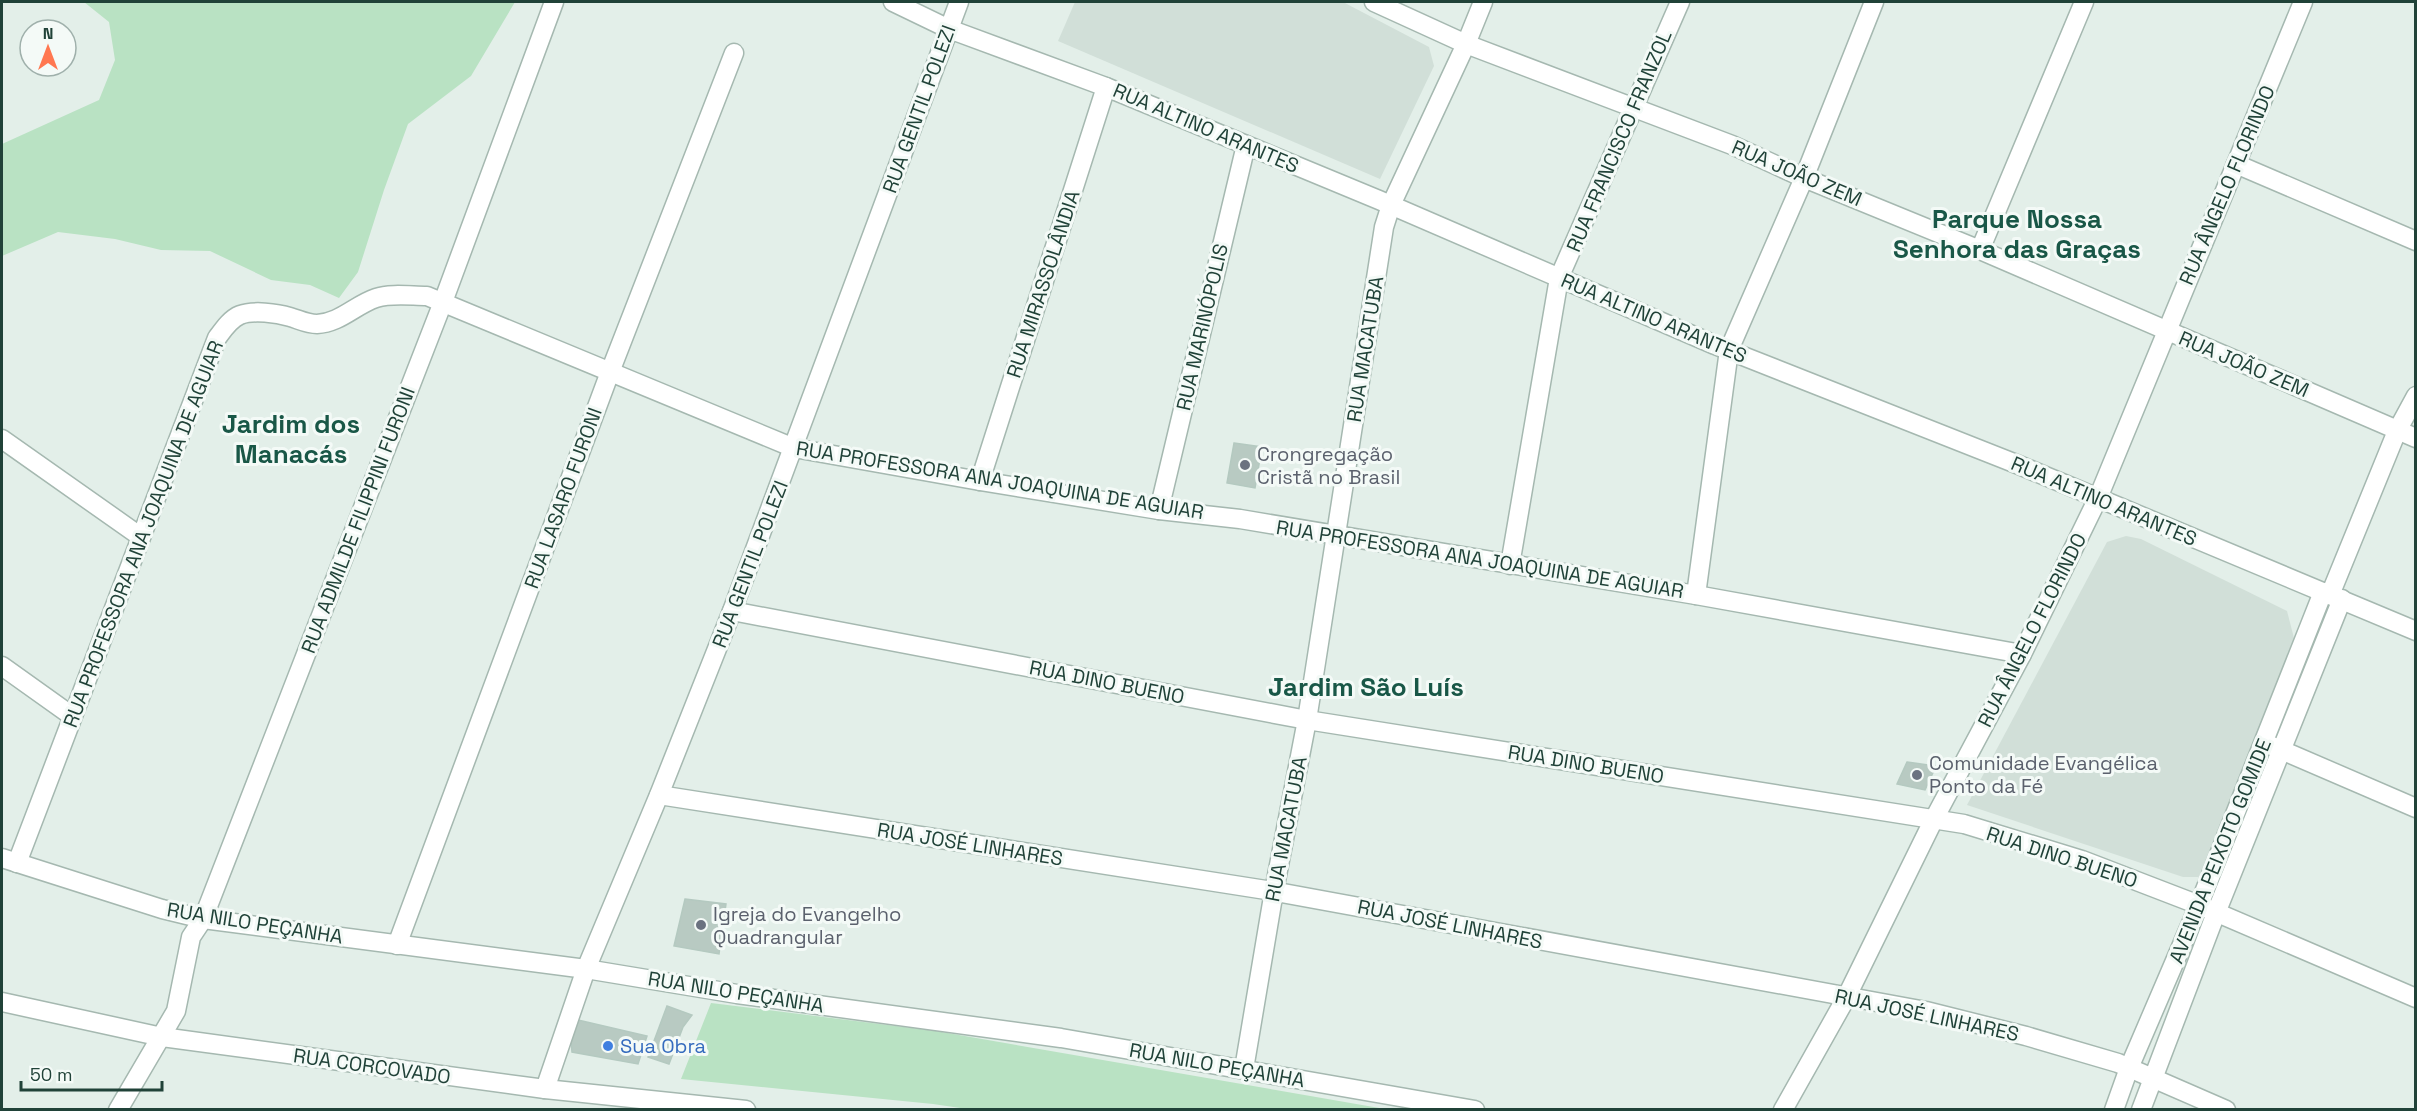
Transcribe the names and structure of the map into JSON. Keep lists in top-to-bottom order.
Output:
{
  "streets": {
    "street": [
      "RUA GENTIL POLEZI",
      "RUA ALTINO ARANTES",
      "RUA FRANCISCO FRANZOL",
      "RUA JOÃO ZEM",
      "RUA ÂNGELO FLORINDO",
      "RUA MIRASSOLÂNDIA",
      "RUA MARINÓPOLIS",
      "RUA MACATUBA",
      "RUA PROFESSORA ANA JOAQUINA DE AGUIAR",
      "RUA LASARO FURONI",
      "RUA ADMILDE FILIPPINI FURONI",
      "RUA DINO BUENO",
      "RUA JOSÉ LINHARES",
      "AVENIDA PEIXOTO GOMIDE",
      "RUA NILO PEÇANHA",
      "RUA CORCOVADO"
    ]
  },
  "crossings": [
    ["RUA GENTIL POLEZI", "RUA ALTINO ARANTES"],
    ["RUA GENTIL POLEZI", "RUA PROFESSORA ANA JOAQUINA DE AGUIAR"],
    ["RUA GENTIL POLEZI", "RUA DINO BUENO"],
    ["RUA GENTIL POLEZI", "RUA JOSÉ LINHARES"],
    ["RUA GENTIL POLEZI", "RUA NILO PEÇANHA"],
    ["RUA GENTIL POLEZI", "RUA CORCOVADO"],
    ["RUA ALTINO ARANTES", "RUA FRANCISCO FRANZOL"],
    ["RUA ALTINO ARANTES", "RUA ÂNGELO FLORINDO"],
    ["RUA ALTINO ARANTES", "RUA MIRASSOLÂNDIA"],
    ["RUA ALTINO ARANTES", "RUA MARINÓPOLIS"],
    ["RUA ALTINO ARANTES", "RUA MACATUBA"],
    ["RUA ALTINO ARANTES", "AVENIDA PEIXOTO GOMIDE"],
    ["RUA FRANCISCO FRANZOL", "RUA JOÃO ZEM"],
    ["RUA FRANCISCO FRANZOL", "RUA PROFESSORA ANA JOAQUINA DE AGUIAR"],
    ["RUA JOÃO ZEM", "RUA ÂNGELO FLORINDO"],
    ["RUA JOÃO ZEM", "RUA MACATUBA"],
    ["RUA JOÃO ZEM", "AVENIDA PEIXOTO GOMIDE"],
    ["RUA ÂNGELO FLORINDO", "RUA PROFESSORA ANA JOAQUINA DE AGUIAR"],
    ["RUA ÂNGELO FLORINDO", "RUA DINO BUENO"],
    ["RUA ÂNGELO FLORINDO", "RUA JOSÉ LINHARES"],
    ["RUA MIRASSOLÂNDIA", "RUA PROFESSORA ANA JOAQUINA DE AGUIAR"],
    ["RUA MARINÓPOLIS", "RUA PROFESSORA ANA JOAQUINA DE AGUIAR"],
    ["RUA MACATUBA", "RUA PROFESSORA ANA JOAQUINA DE AGUIAR"],
    ["RUA MACATUBA", "RUA DINO BUENO"],
    ["RUA MACATUBA", "RUA JOSÉ LINHARES"],
    ["RUA MACATUBA", "RUA NILO PEÇANHA"],
    ["RUA PROFESSORA ANA JOAQUINA DE AGUIAR", "RUA LASARO FURONI"],
    ["RUA PROFESSORA ANA JOAQUINA DE AGUIAR", "RUA ADMILDE FILIPPINI FURONI"],
    ["RUA PROFESSORA ANA JOAQUINA DE AGUIAR", "RUA NILO PEÇANHA"],
    ["RUA LASARO FURONI", "RUA NILO PEÇANHA"],
    ["RUA ADMILDE FILIPPINI FURONI", "RUA NILO PEÇANHA"],
    ["RUA ADMILDE FILIPPINI FURONI", "RUA CORCOVADO"],
    ["RUA DINO BUENO", "AVENIDA PEIXOTO GOMIDE"],
    ["RUA JOSÉ LINHARES", "AVENIDA PEIXOTO GOMIDE"]
  ],
  "districts": ["Parque Nossa Senhora das Graças", "Jardim dos Manacás", "Jardim São Luís"],
  "places": [
    "Crongregação Cristã no Brasil",
    "Comunidade Evangélica Ponto da Fé",
    "Igreja do Evangelho Quadrangular",
    "Sua Obra"
  ],
  "scale_bar": "50 m",
  "north": "top"
}
